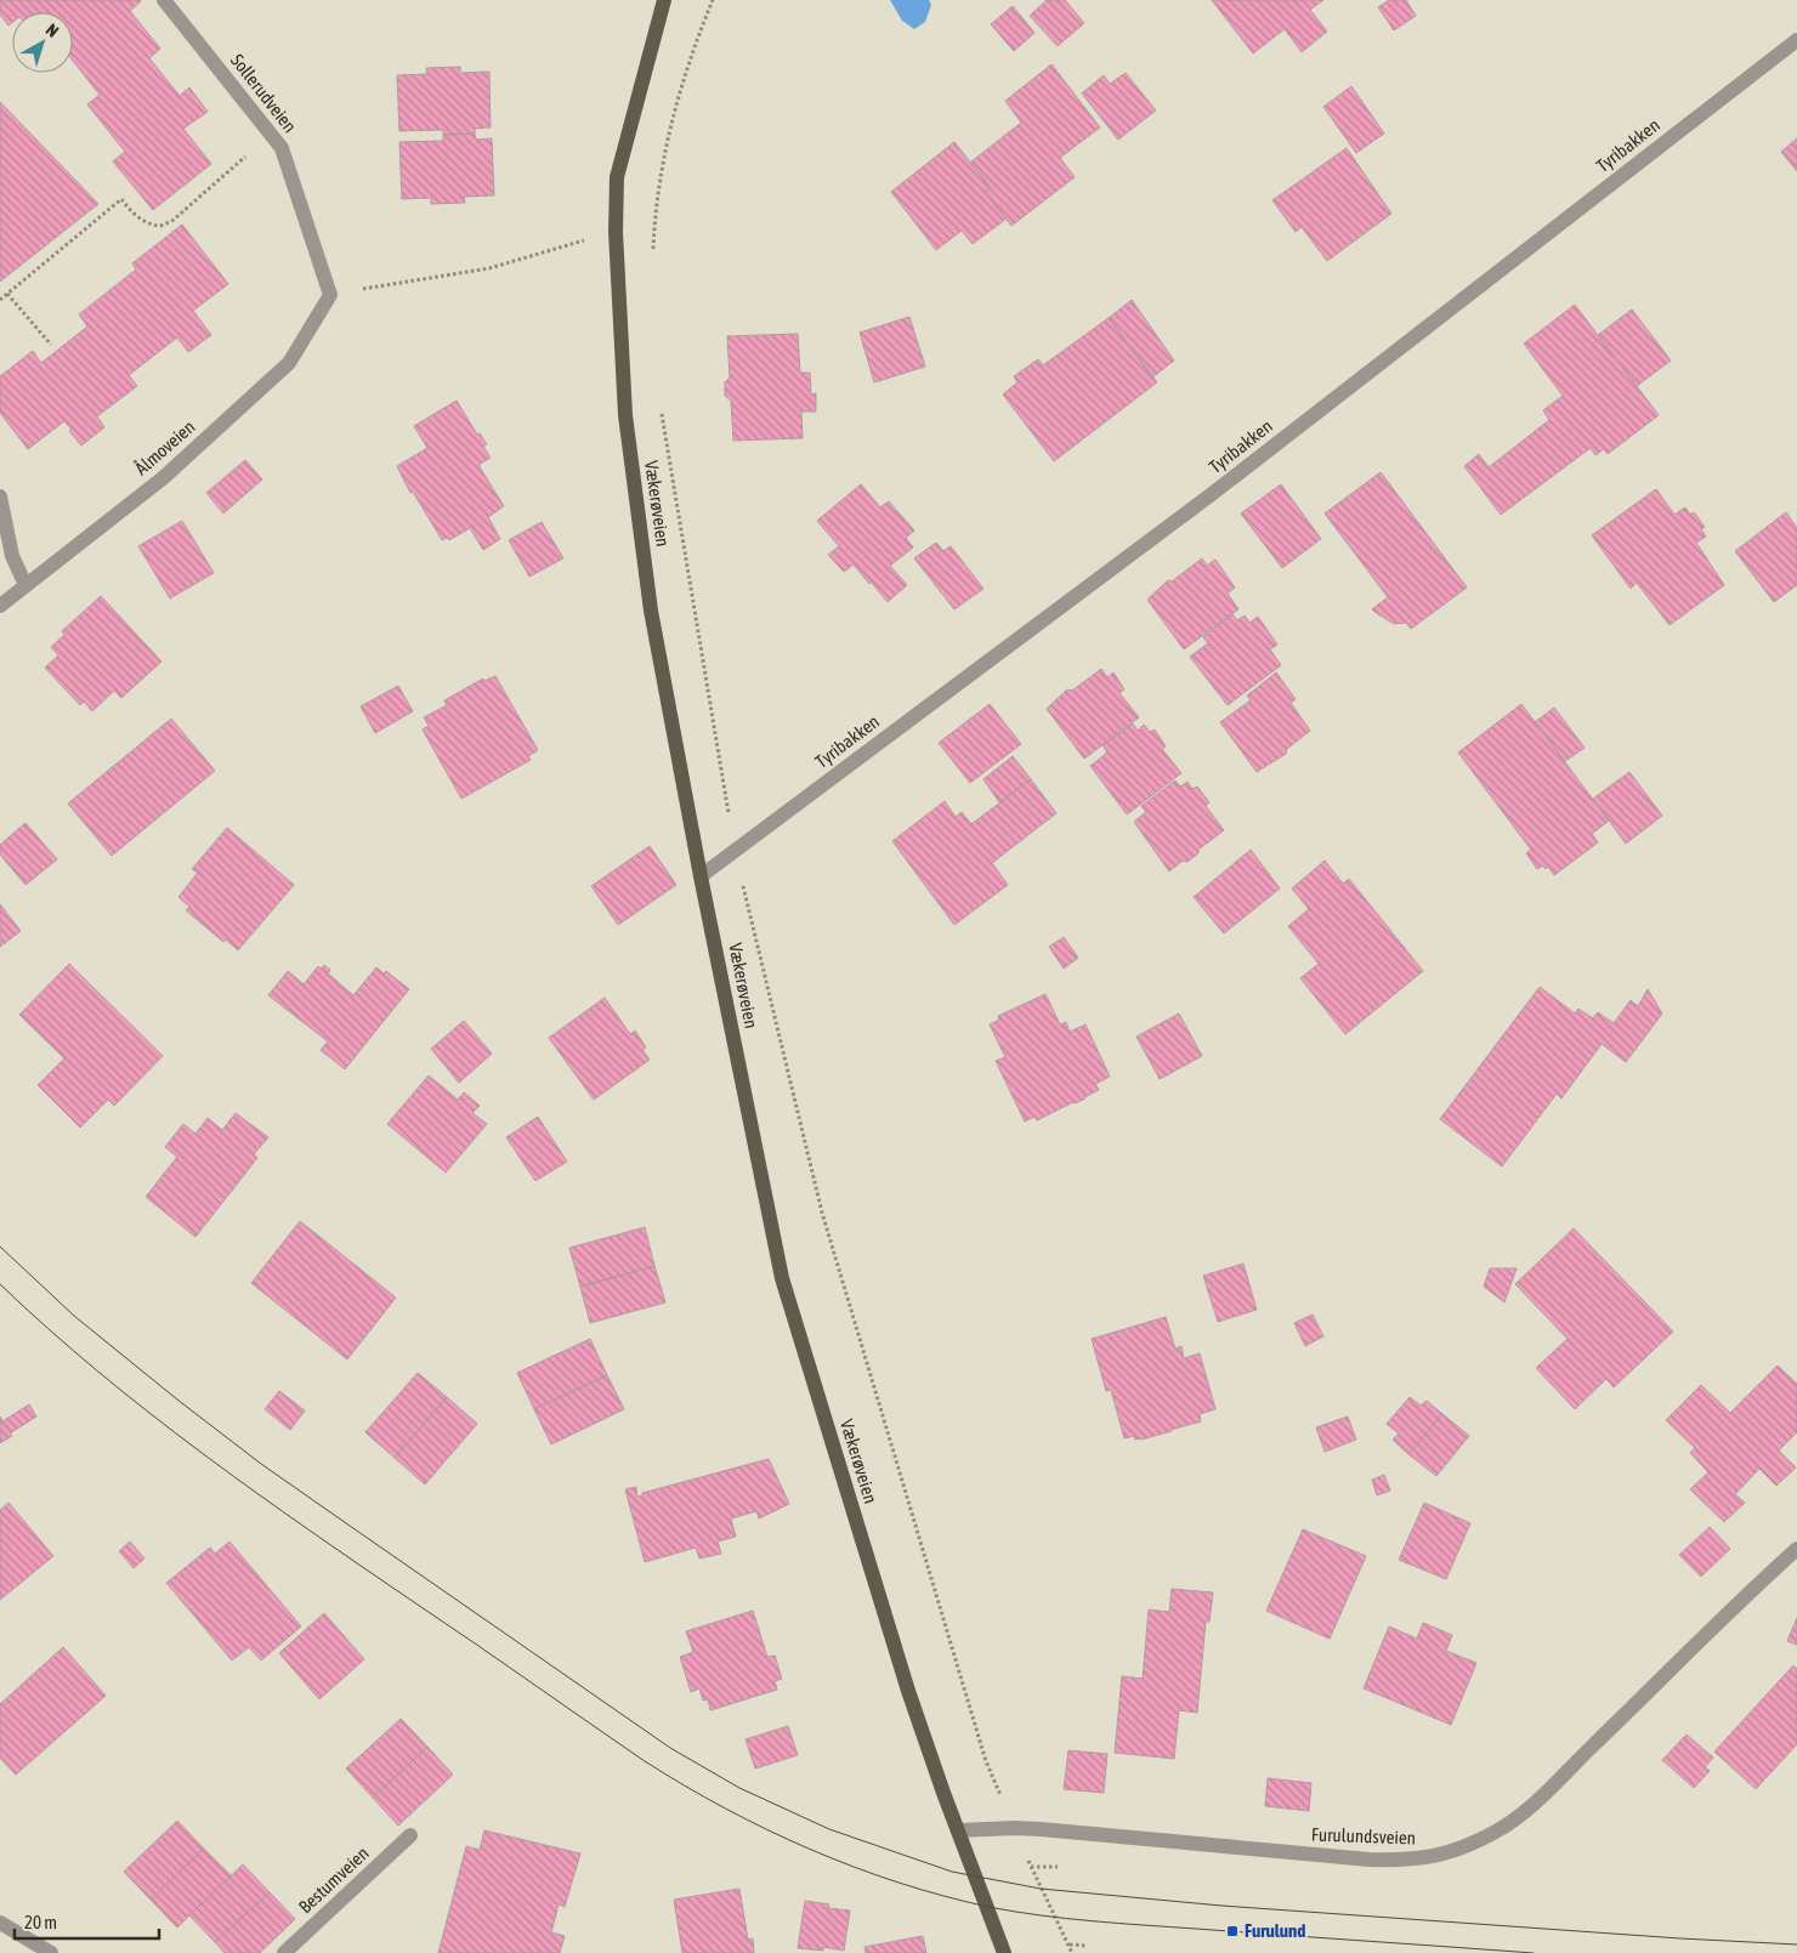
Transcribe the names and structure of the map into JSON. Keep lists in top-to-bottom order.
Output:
{
  "streets": {
    "main road": ["Vækerøveien"],
    "street": [
      "Sollerudveien",
      "Tyribakken",
      "Ålmoveien",
      "Furulundsveien",
      "Bestumveien"
    ]
  },
  "crossings": [
    ["Sollerudveien", "Ålmoveien"],
    ["Tyribakken", "Vækerøveien"],
    ["Vækerøveien", "Furulundsveien"]
  ],
  "places": {
    "transit": ["Furulund"]
  },
  "scale_bar": "20 m",
  "north": "top right"
}
